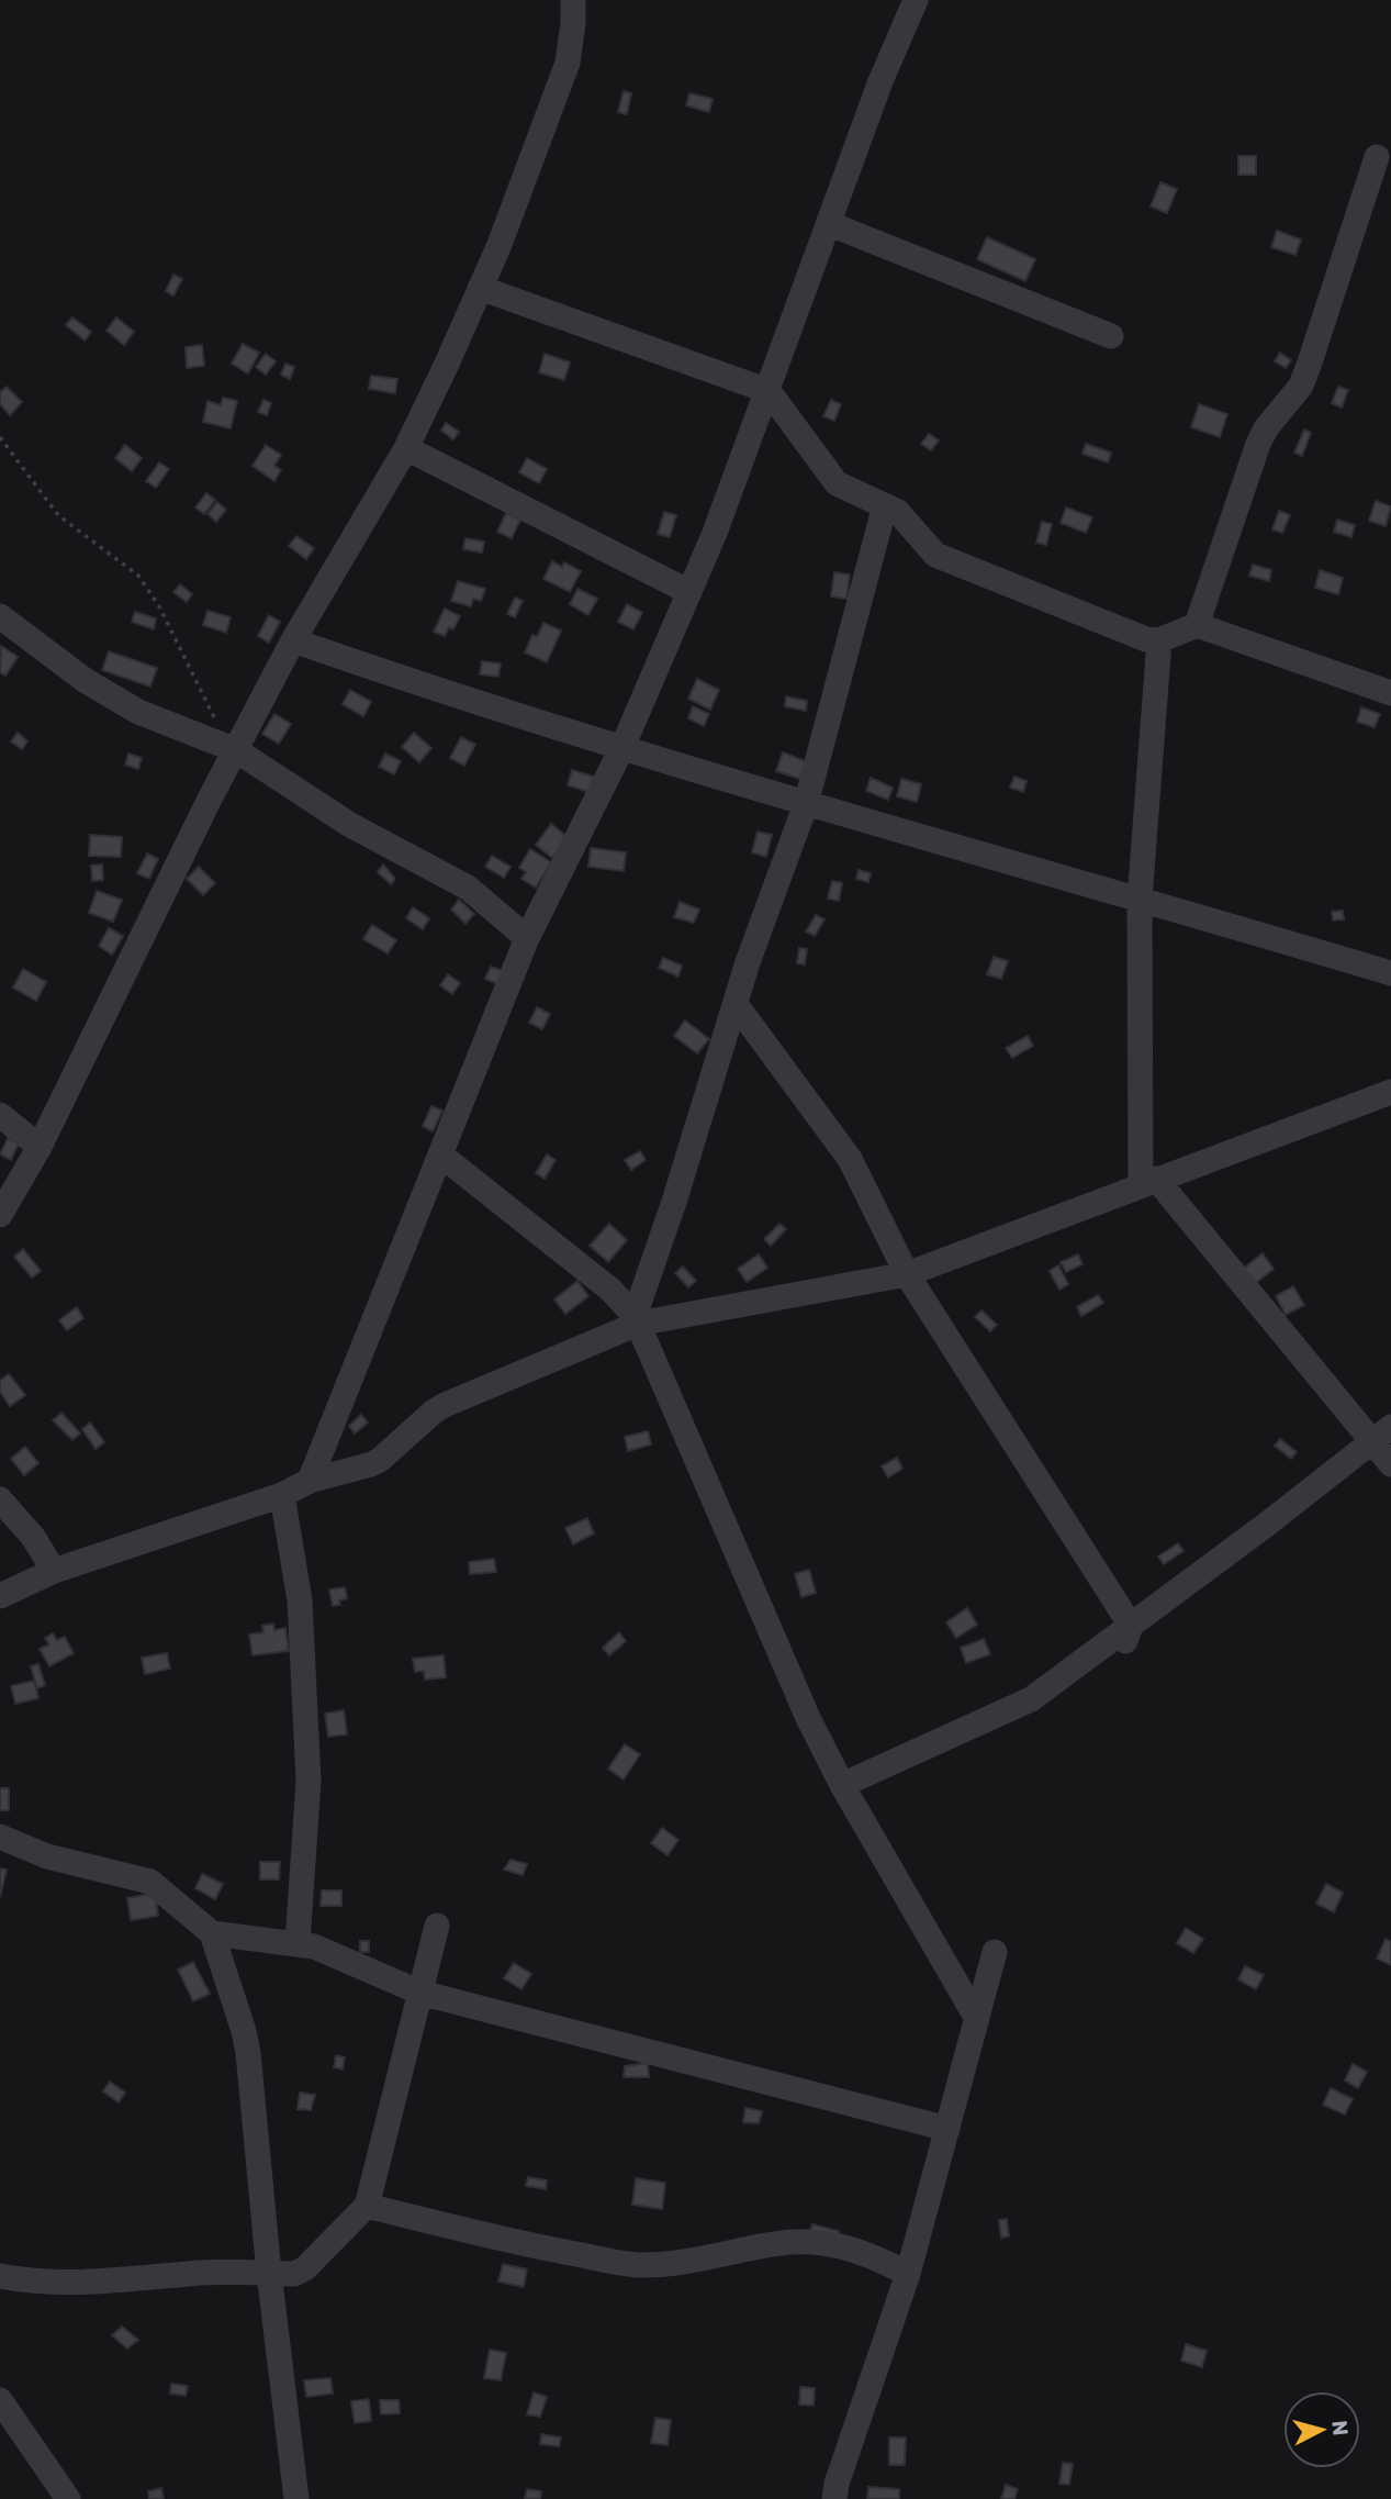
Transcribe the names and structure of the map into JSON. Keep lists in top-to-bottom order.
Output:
{
  "north": "right"
}
